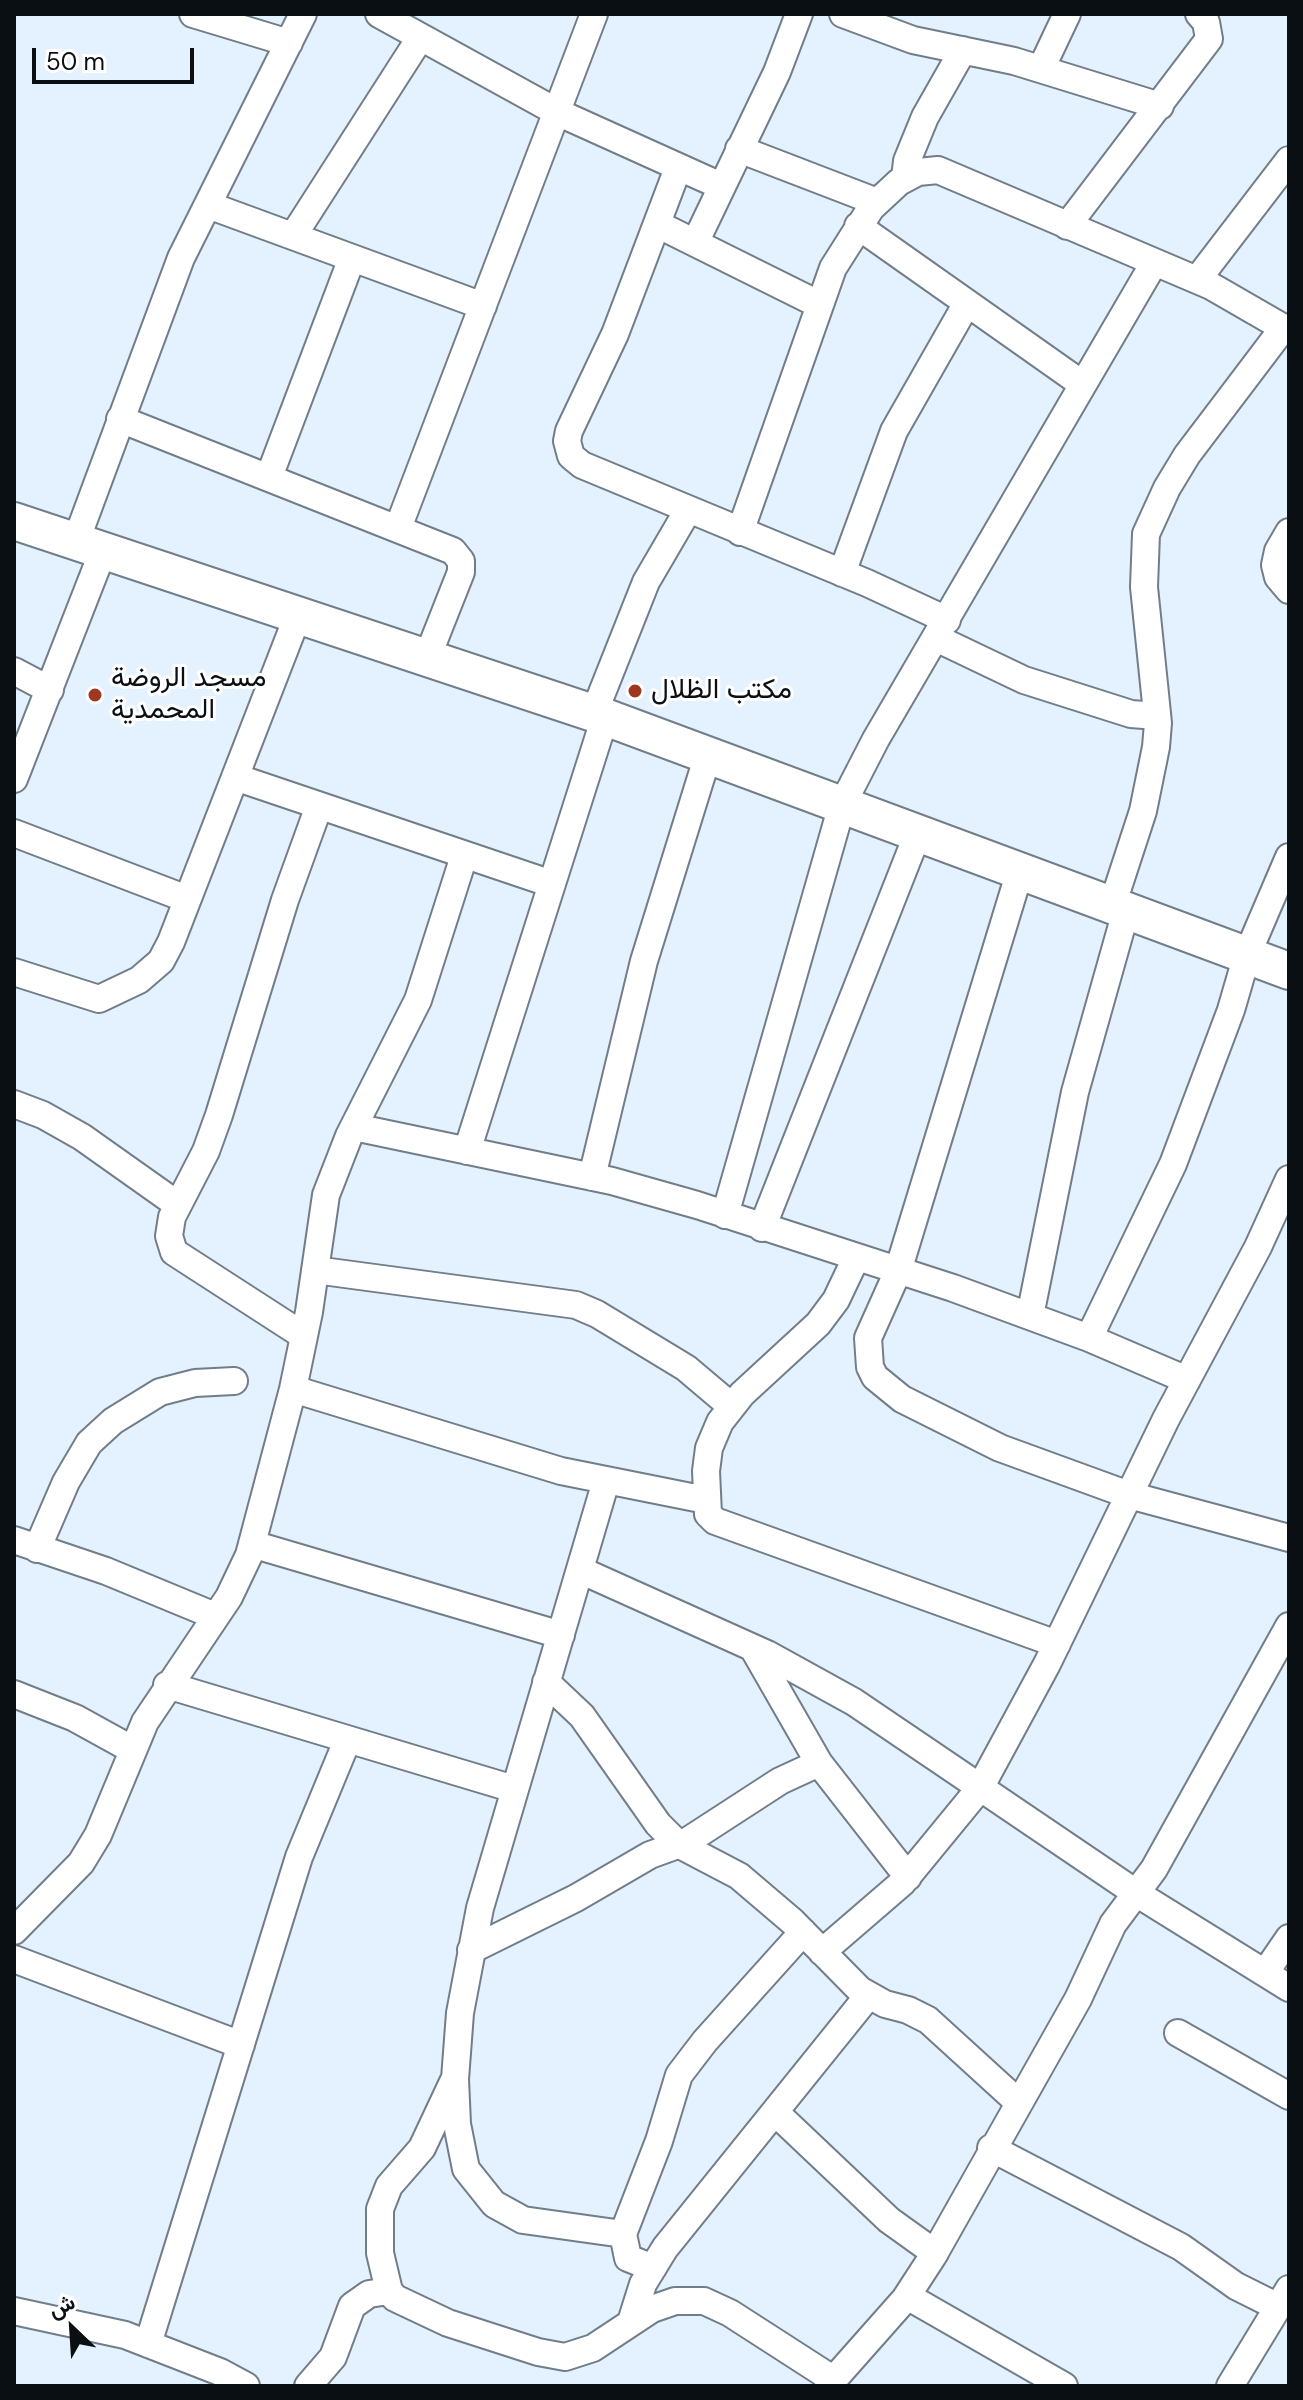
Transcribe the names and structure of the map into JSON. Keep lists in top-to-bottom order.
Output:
{
  "places": ["مكتب الظلال", "مسجد الروضة المحمدية"],
  "scale_bar": "50 m",
  "north": "top left"
}
